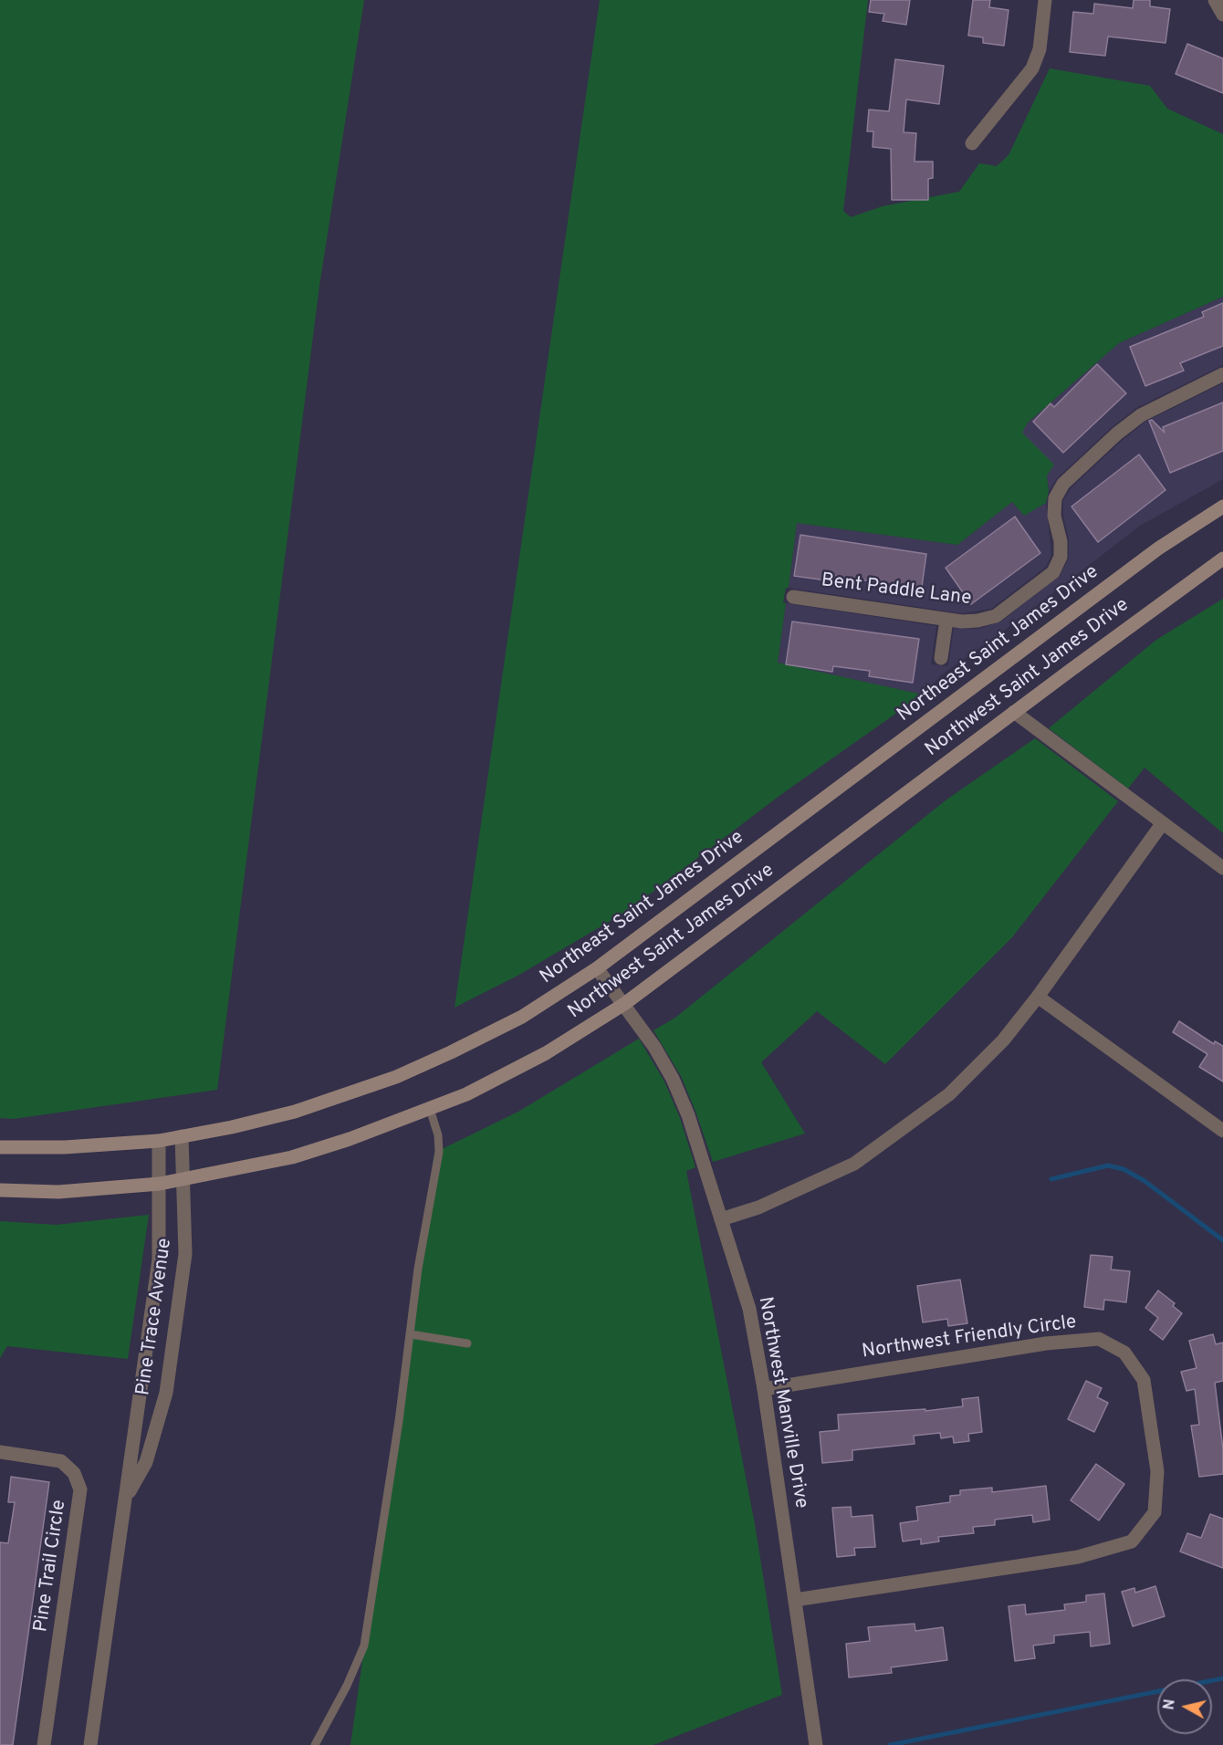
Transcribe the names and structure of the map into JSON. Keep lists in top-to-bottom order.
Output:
{
  "streets": {
    "main road": ["Northeast Saint James Drive", "Northwest Saint James Drive"],
    "street": [
      "Bent Paddle Lane",
      "Pine Trace Avenue",
      "Northwest Friendly Circle",
      "Northwest Manville Drive",
      "Pine Trail Circle"
    ]
  },
  "crossings": [
    ["Northeast Saint James Drive", "Pine Trace Avenue"],
    ["Northeast Saint James Drive", "Northwest Manville Drive"],
    ["Northwest Saint James Drive", "Pine Trace Avenue"],
    ["Northwest Saint James Drive", "Northwest Manville Drive"],
    ["Northwest Friendly Circle", "Northwest Manville Drive"]
  ],
  "north": "left"
}
